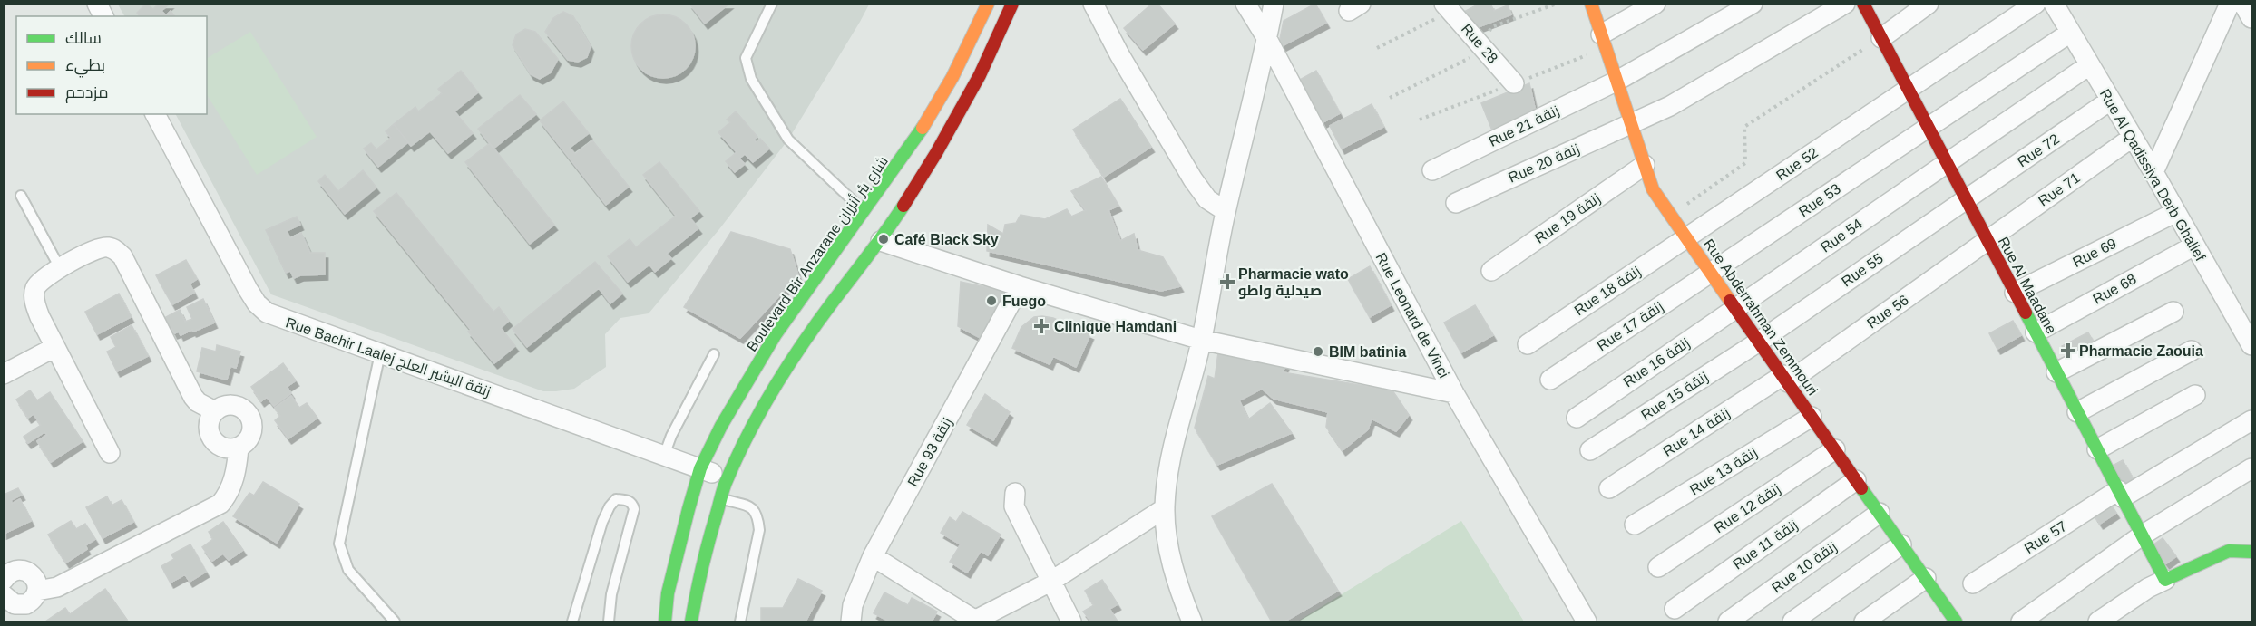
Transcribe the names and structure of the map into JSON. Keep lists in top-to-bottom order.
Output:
{
  "streets": {
    "street": [
      "Rue 28",
      "Rue 21 زنقة",
      "Rue 72",
      "Rue 20 زنقة",
      "Rue 52",
      "Rue Al Qadissiya Derb Ghallef",
      "Rue 71",
      "Rue 53",
      "Rue 19 زنقة",
      "Rue 54",
      "Rue 69",
      "Boulevard Bir Anzarane شارع بئر أنزران",
      "Rue 55",
      "Rue Al Maadane",
      "Rue 68",
      "Rue 18 زنقة",
      "Rue 56",
      "Rue Leonard de Vinci",
      "Rue Abderrahman Zemmouri",
      "Rue 17 زنقة",
      "Rue Bachir Laalej زنقة البشير العلج",
      "Rue 16 زنقة",
      "Rue 15 زنقة",
      "Rue 14 زنقة",
      "Rue 93 زنقة",
      "Rue 13 زنقة",
      "Rue 12 زنقة",
      "Rue 57",
      "Rue 11 زنقة",
      "Rue 10 زنقة"
    ]
  },
  "crossings": [
    ["Rue 21 زنقة", "Rue Abderrahman Zemmouri"],
    ["Rue 72", "Rue Al Qadissiya Derb Ghallef"],
    ["Rue 72", "Rue 55"],
    ["Rue 72", "Rue Al Maadane"],
    ["Rue 20 زنقة", "Rue Abderrahman Zemmouri"],
    ["Rue 52", "Rue Al Maadane"],
    ["Rue 52", "Rue 18 زنقة"],
    ["Rue 52", "Rue Abderrahman Zemmouri"],
    ["Rue Al Qadissiya Derb Ghallef", "Rue 71"],
    ["Rue Al Qadissiya Derb Ghallef", "Rue 53"],
    ["Rue Al Qadissiya Derb Ghallef", "Rue 54"],
    ["Rue Al Qadissiya Derb Ghallef", "Rue 69"],
    ["Rue Al Qadissiya Derb Ghallef", "Rue 68"],
    ["Rue 71", "Rue Al Maadane"],
    ["Rue 71", "Rue 56"],
    ["Rue 53", "Rue Al Maadane"],
    ["Rue 53", "Rue Abderrahman Zemmouri"],
    ["Rue 53", "Rue 17 زنقة"],
    ["Rue 19 زنقة", "Rue Abderrahman Zemmouri"],
    ["Rue 54", "Rue Al Maadane"],
    ["Rue 54", "Rue Abderrahman Zemmouri"],
    ["Rue 54", "Rue 16 زنقة"],
    ["Rue 69", "Rue Al Maadane"],
    ["Boulevard Bir Anzarane شارع بئر أنزران", "Rue Bachir Laalej زنقة البشير العلج"],
    ["Rue 55", "Rue Al Maadane"],
    ["Rue 55", "Rue Abderrahman Zemmouri"],
    ["Rue 55", "Rue 15 زنقة"],
    ["Rue Al Maadane", "Rue 68"],
    ["Rue Al Maadane", "Rue 56"],
    ["Rue Al Maadane", "Rue 57"],
    ["Rue 18 زنقة", "Rue Abderrahman Zemmouri"],
    ["Rue 56", "Rue Abderrahman Zemmouri"],
    ["Rue 56", "Rue 14 زنقة"],
    ["Rue Abderrahman Zemmouri", "Rue 17 زنقة"],
    ["Rue Abderrahman Zemmouri", "Rue 16 زنقة"],
    ["Rue Abderrahman Zemmouri", "Rue 15 زنقة"],
    ["Rue Abderrahman Zemmouri", "Rue 14 زنقة"],
    ["Rue Abderrahman Zemmouri", "Rue 13 زنقة"],
    ["Rue Abderrahman Zemmouri", "Rue 12 زنقة"],
    ["Rue Abderrahman Zemmouri", "Rue 11 زنقة"],
    ["Rue Abderrahman Zemmouri", "Rue 10 زنقة"]
  ],
  "places": {
    "other": ["Café Black Sky", "Fuego", "BIM batinia"],
    "health": ["Pharmacie wato صيدلية واطو", "Clinique Hamdani", "Pharmacie Zaouia"]
  },
  "legend": ["سالك", "بطيء", "مزدحم"]
}
